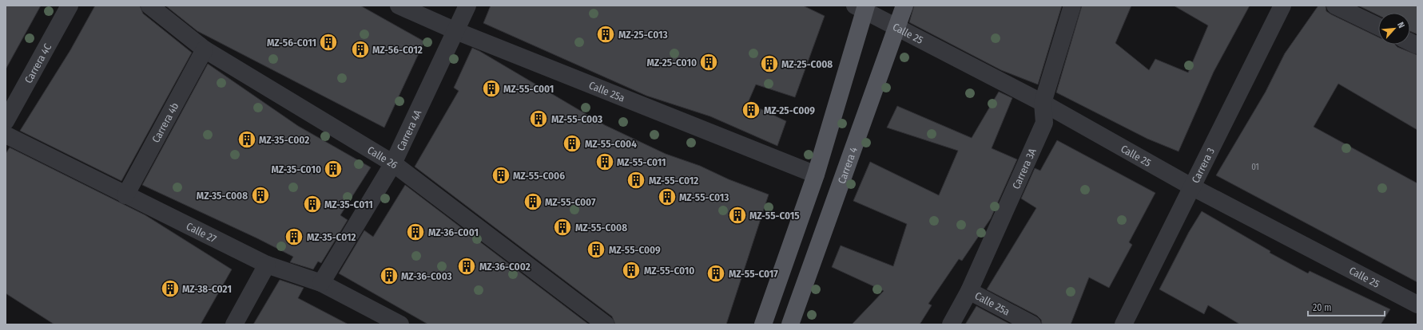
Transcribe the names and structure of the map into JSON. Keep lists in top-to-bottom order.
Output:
{
  "streets": {
    "main road": ["Carrera 4"],
    "street": [
      "Calle 25",
      "Carrera 4C",
      "Calle 25a",
      "Carrera 4b",
      "Carrera 4A",
      "Calle 26",
      "Carrera 3",
      "Carrera 3A",
      "Calle 27"
    ]
  },
  "crossings": [
    ["Calle 25", "Carrera 4"],
    ["Calle 25", "Carrera 3"],
    ["Calle 25", "Carrera 3A"],
    ["Calle 25a", "Carrera 4A"],
    ["Calle 25a", "Carrera 3A"],
    ["Carrera 4b", "Calle 26"],
    ["Carrera 4b", "Calle 27"],
    ["Carrera 4A", "Calle 26"],
    ["Carrera 4A", "Calle 27"]
  ],
  "places": {
    "building": [
      "MZ-25-C013",
      "MZ-56-C011",
      "MZ-56-C012",
      "MZ-25-C010",
      "MZ-25-C008",
      "MZ-55-C001",
      "MZ-25-C009",
      "MZ-55-C003",
      "MZ-35-C002",
      "MZ-55-C004",
      "MZ-55-C011",
      "MZ-35-C010",
      "MZ-55-C006",
      "MZ-55-C012",
      "MZ-35-C008",
      "MZ-55-C013",
      "MZ-55-C007",
      "MZ-35-C011",
      "MZ-55-C015",
      "MZ-55-C008",
      "MZ-36-C001",
      "MZ-35-C012",
      "MZ-55-C009",
      "MZ-36-C002",
      "MZ-55-C010",
      "MZ-55-C017",
      "MZ-36-C003",
      "MZ-38-C021"
    ]
  },
  "house_numbers": ["01"],
  "scale_bar": "20 m",
  "north": "top right"
}
